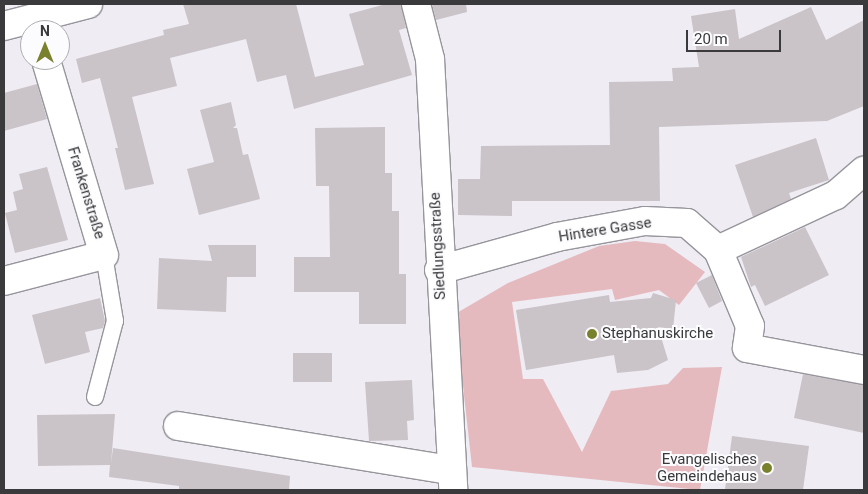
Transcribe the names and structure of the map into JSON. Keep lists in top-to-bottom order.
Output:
{
  "streets": {
    "street": ["Frankenstraße", "Hintere Gasse", "Siedlungsstraße"]
  },
  "crossings": [
    ["Hintere Gasse", "Siedlungsstraße"]
  ],
  "places": ["Stephanuskirche", "Evangelisches Gemeindehaus"],
  "scale_bar": "20 m",
  "north": "top"
}
